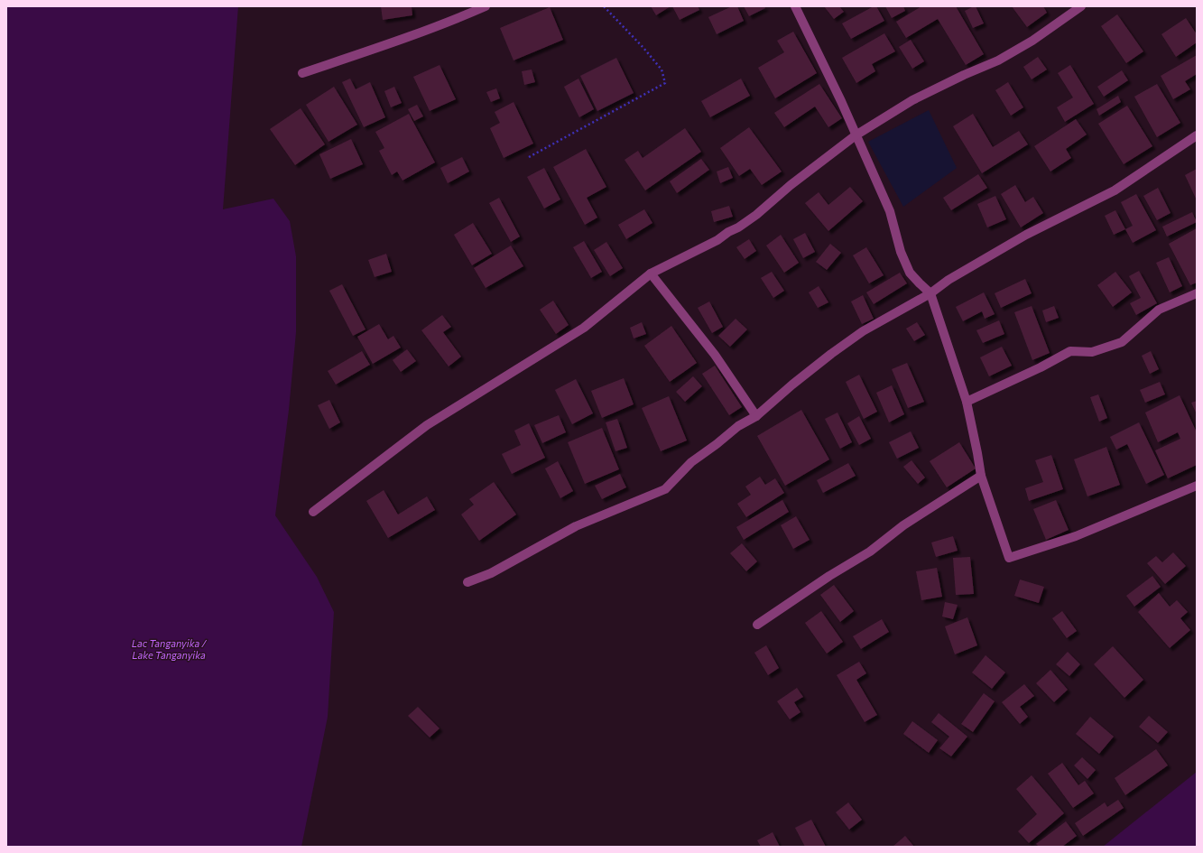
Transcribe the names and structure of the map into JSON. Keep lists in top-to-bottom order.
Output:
{
  "water": ["Lac Tanganyika / Lake Tanganyika"]
}
